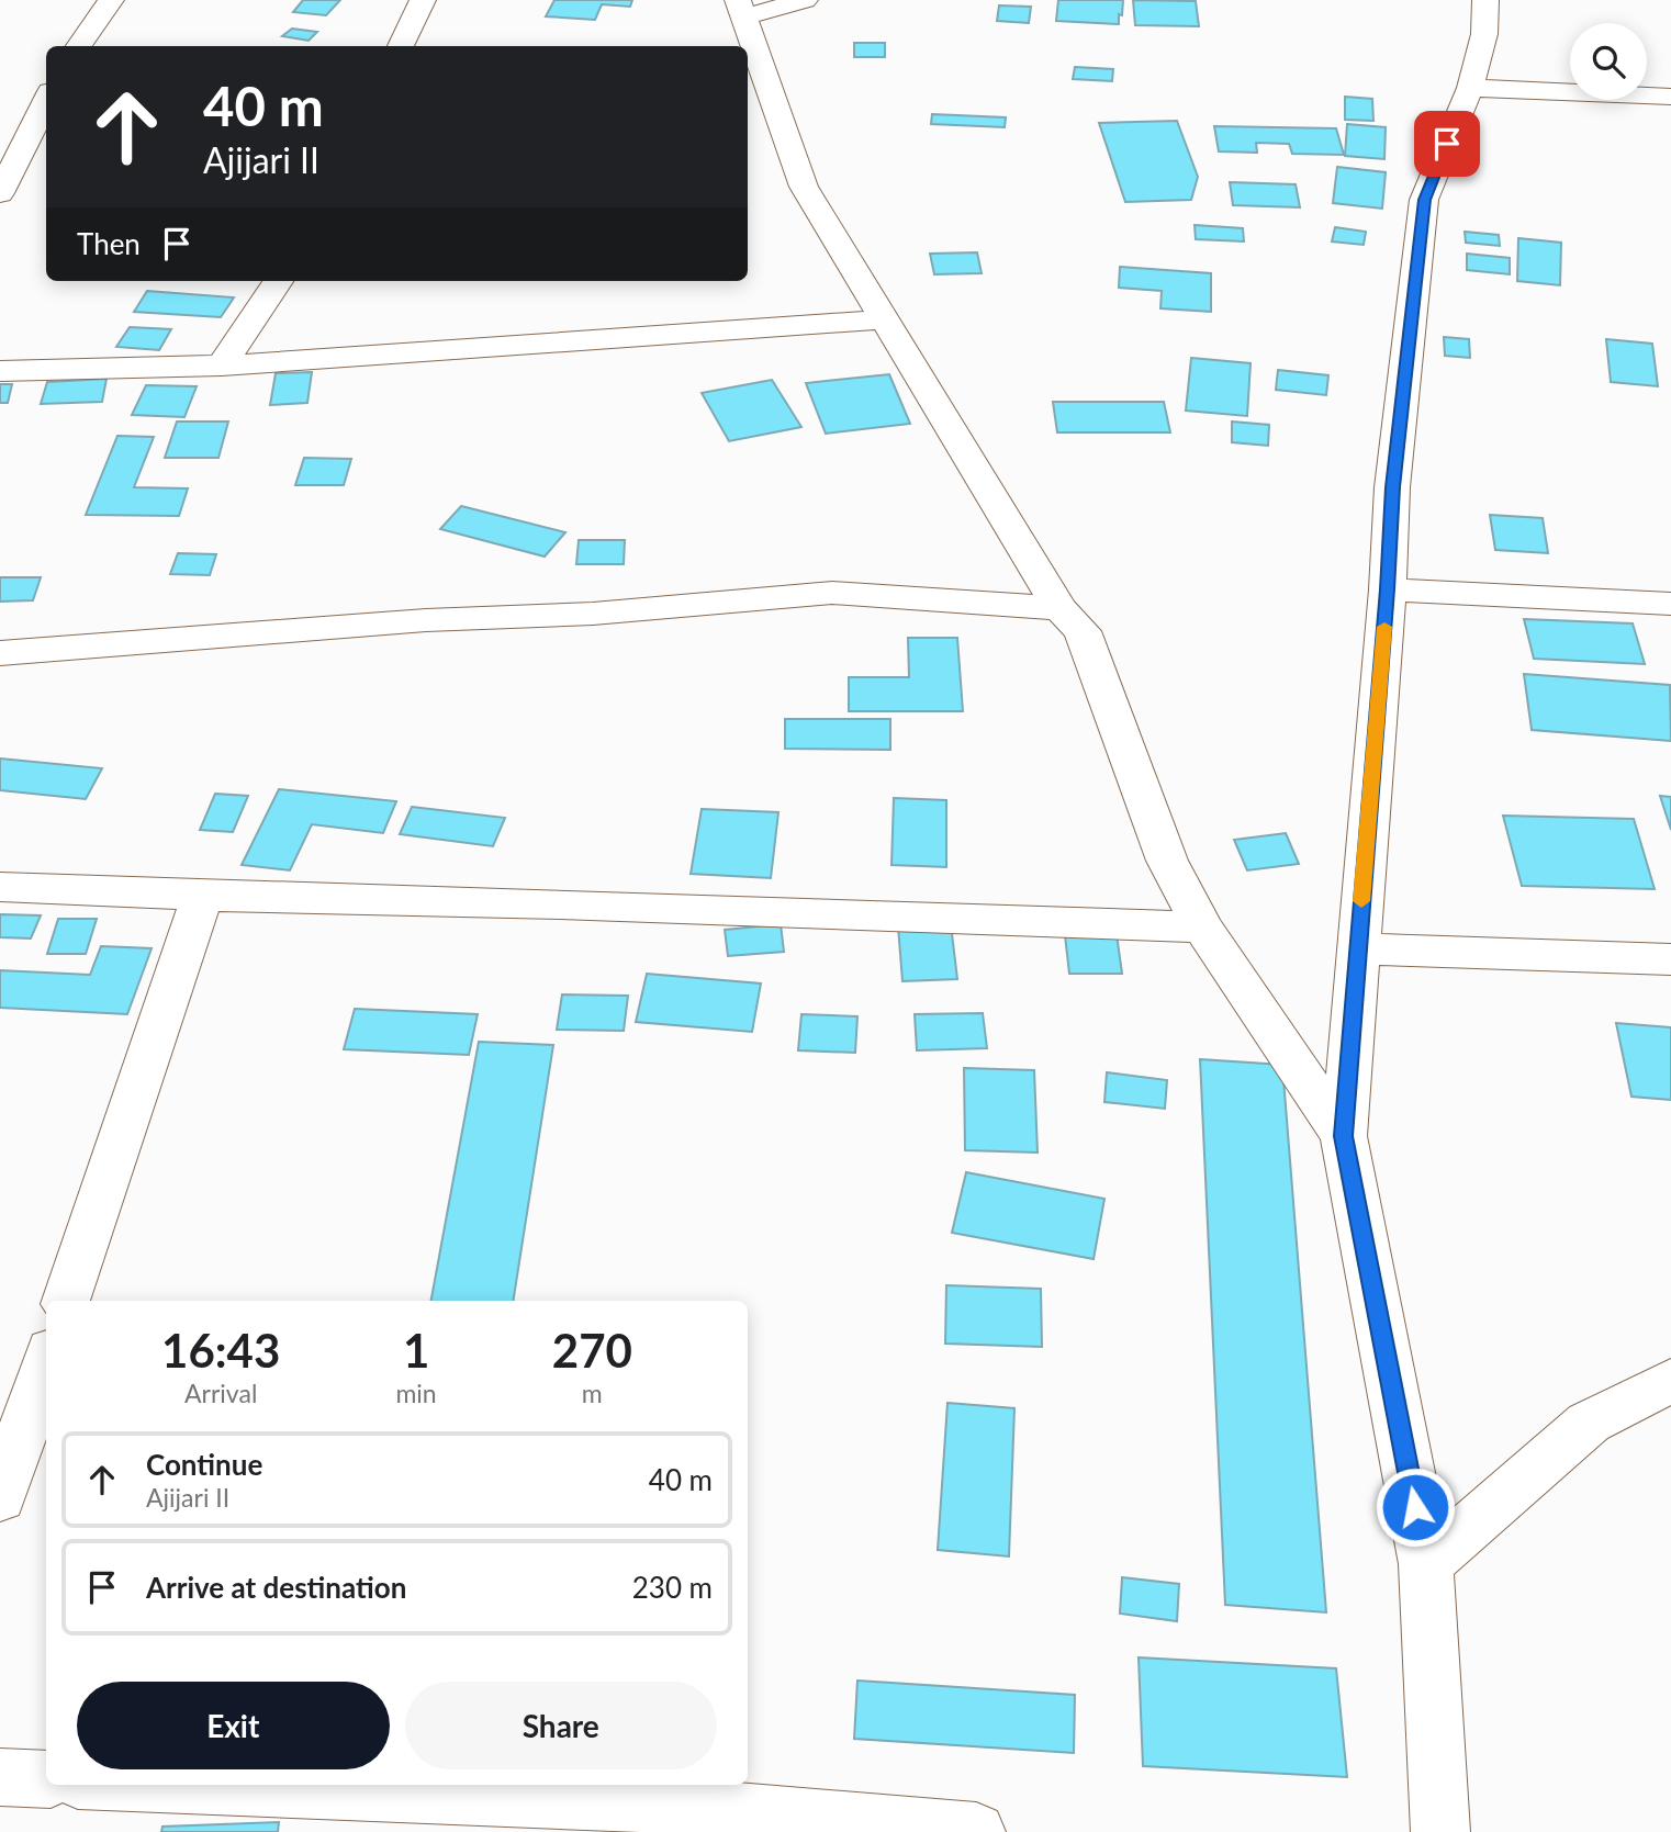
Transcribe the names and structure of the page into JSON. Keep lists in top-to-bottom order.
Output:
{
  "page": {
    "turn": ["40 m", "Ajijari II"],
    "then": "Then",
    "eta": [
      "16:43",
      "Arrival",
      "1",
      "min",
      "270",
      "m"
    ],
    "list": [
      {
        "name": "Continue",
        "note": "Ajijari II",
        "value": "40 m"
      },
      {
        "name": "Arrive at destination",
        "value": "230 m"
      }
    ],
    "buttons": ["Exit", "Share"]
  }
}
